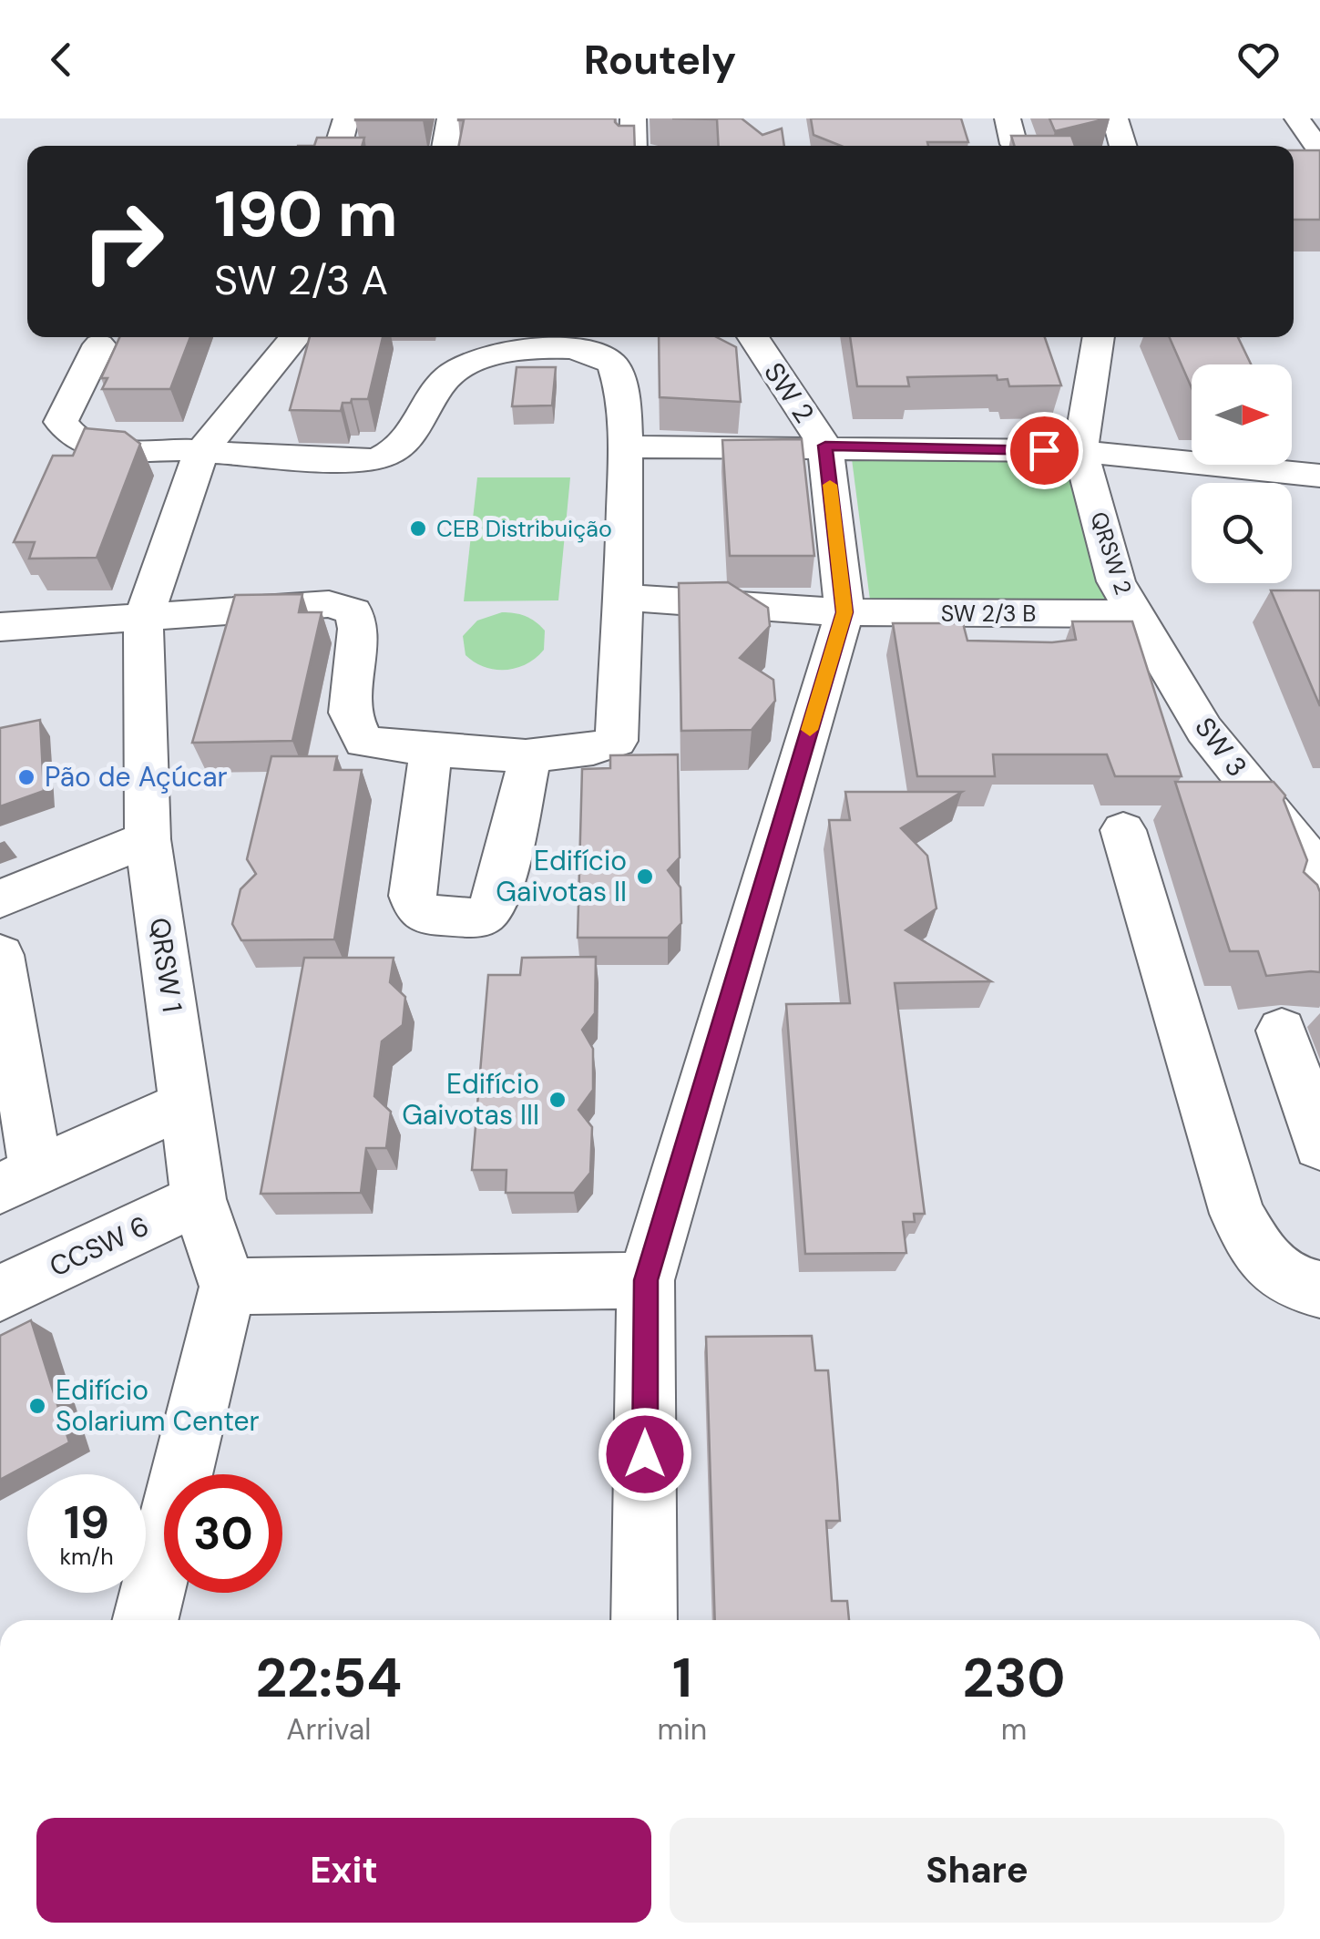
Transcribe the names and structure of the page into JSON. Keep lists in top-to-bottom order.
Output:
{
  "streets": {
    "street": [
      "SW 2",
      "QRSW 2",
      "SW 2/3 B",
      "SW 3",
      "QRSW 1",
      "CCSW 6"
    ]
  },
  "crossings": [
    ["SW 2", "SW 2/3 B"],
    ["QRSW 2", "SW 2/3 B"],
    ["QRSW 2", "SW 3"],
    ["SW 2/3 B", "SW 3"],
    ["QRSW 1", "CCSW 6"]
  ],
  "places": [
    "CEB Distribuição",
    "Pão de Açúcar",
    "Edifício Gaivotas II",
    "Edifício Gaivotas III",
    "Edifício Solarium Center"
  ],
  "north": "right",
  "page": {
    "header": "Routely",
    "turn": ["190 m", "SW 2/3 A"],
    "speed": "19 km/h",
    "limit": "30",
    "eta": [
      "22:54",
      "Arrival",
      "1",
      "min",
      "230",
      "m"
    ],
    "buttons": ["Exit", "Share"]
  }
}
